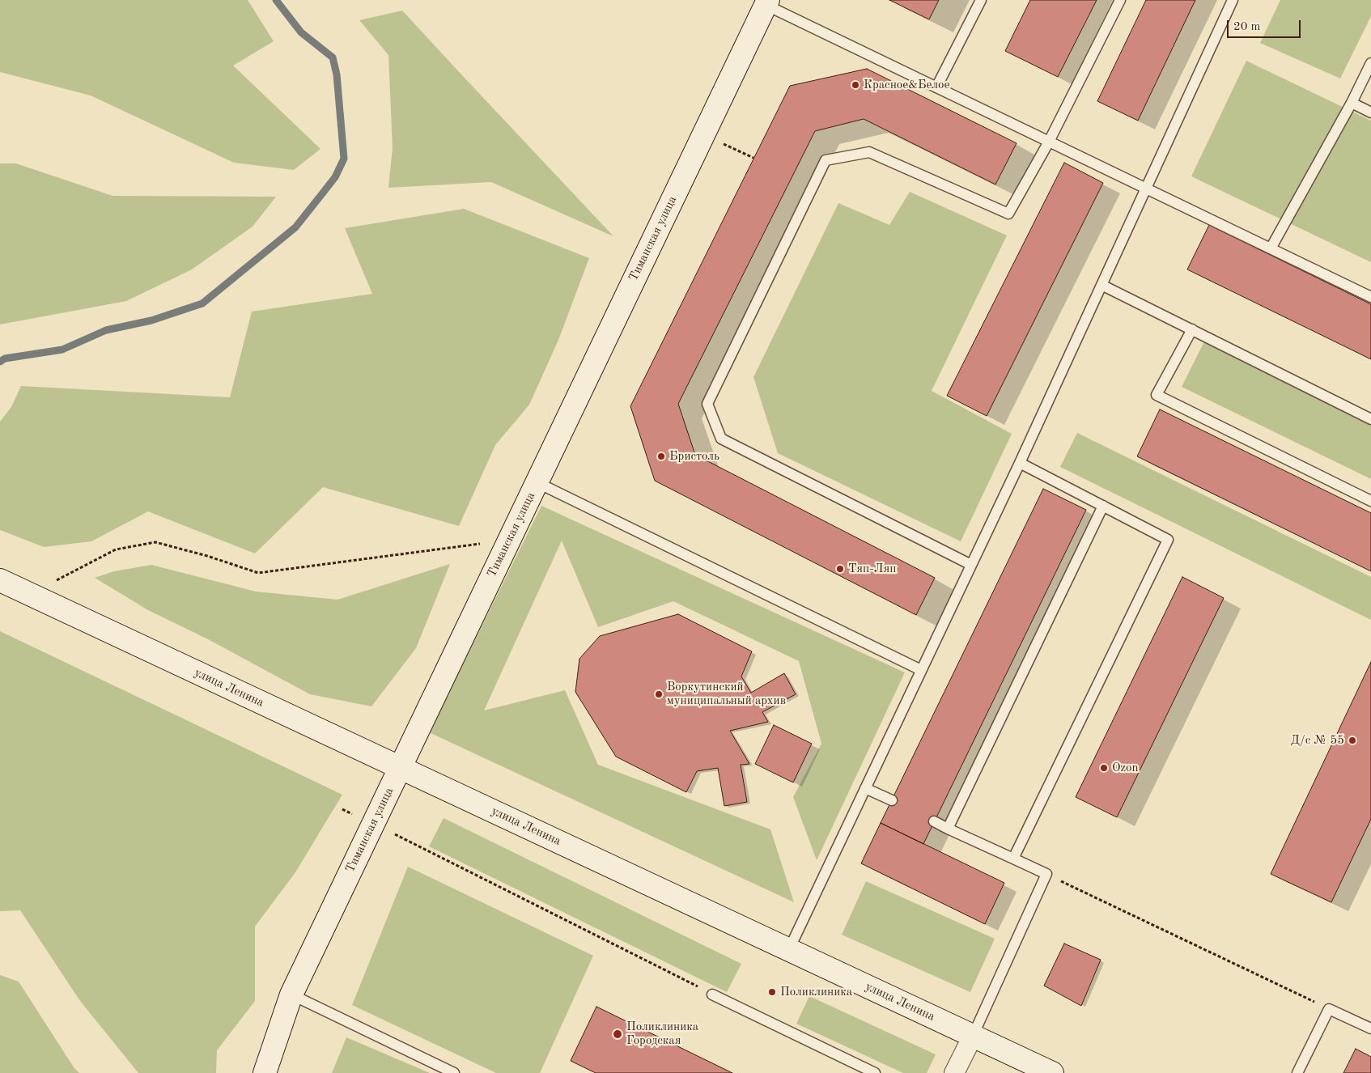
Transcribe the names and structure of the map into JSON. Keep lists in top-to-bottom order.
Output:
{
  "streets": {
    "street": ["Тиманская улица", "улица Ленина"]
  },
  "crossings": [
    ["Тиманская улица", "улица Ленина"]
  ],
  "places": [
    "Красное&Белое",
    "Бристоль",
    "Тяп-Ляп",
    "Воркутинский муниципальный архив",
    "Д/с № 55",
    "Ozon",
    "Поликлиника",
    "Поликлиника Городская"
  ],
  "scale_bar": "20 m"
}
